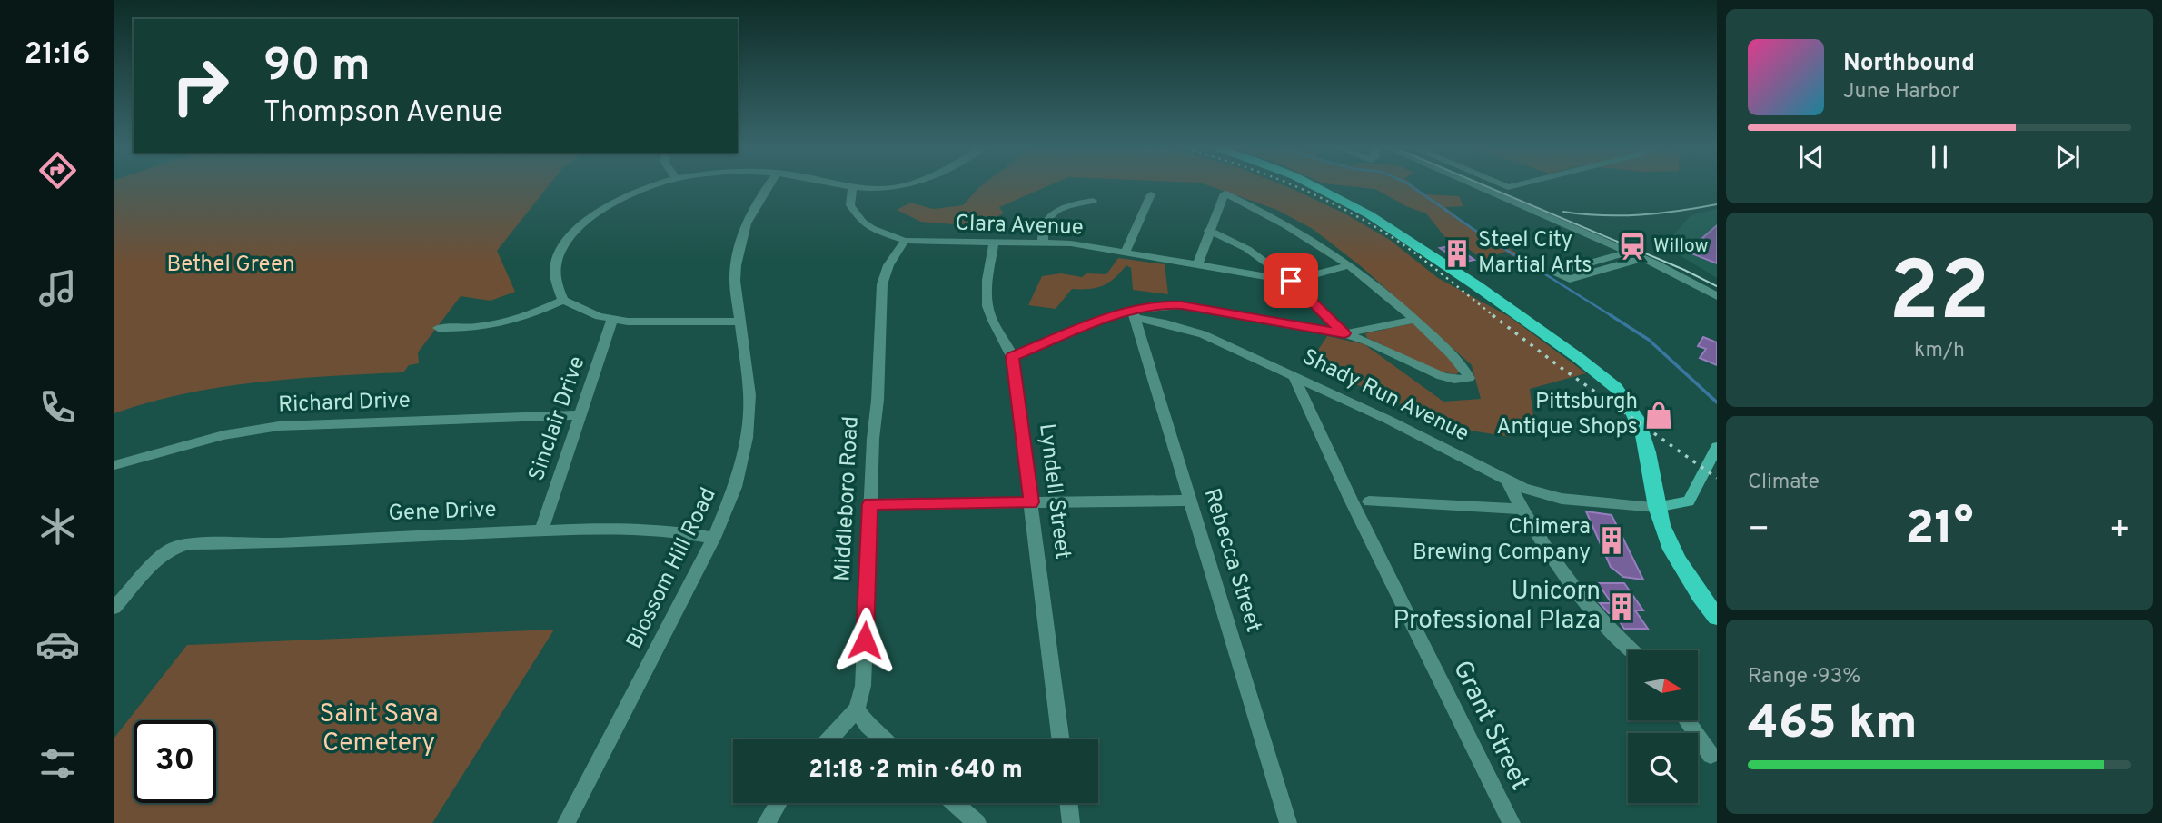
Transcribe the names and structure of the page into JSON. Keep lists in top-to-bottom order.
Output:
{
  "streets": {
    "street": [
      "Clara Avenue",
      "Shady Run Avenue",
      "Richard Drive",
      "Sinclair Drive",
      "Lyndell Street",
      "Middleboro Road",
      "Gene Drive",
      "Rebecca Street",
      "Blossom Hill Road",
      "Grant Street"
    ]
  },
  "crossings": [
    ["Clara Avenue", "Lyndell Street"],
    ["Clara Avenue", "Middleboro Road"],
    ["Shady Run Avenue", "Rebecca Street"],
    ["Shady Run Avenue", "Grant Street"],
    ["Richard Drive", "Sinclair Drive"],
    ["Sinclair Drive", "Gene Drive"],
    ["Gene Drive", "Blossom Hill Road"]
  ],
  "parks": ["Bethel Green", "Saint Sava Cemetery"],
  "places": {
    "station": ["Willow"],
    "building": ["Steel City Martial Arts", "Chimera Brewing Company", "Unicorn Professional Plaza"],
    "shop": ["Pittsburgh Antique Shops"]
  },
  "north": "right",
  "page": {
    "tabs": "21:16",
    "turn": ["90 m", "Thompson Avenue"],
    "song": ["Northbound", "June Harbor"],
    "tile": [
      ["22", "km/h"],
      "Climate",
      ["Range · 93%", "465 km"]
    ],
    "heat": ["−", "21°", "+"],
    "limit": "30",
    "trip": "21:18 · 2 min · 640 m"
  }
}
